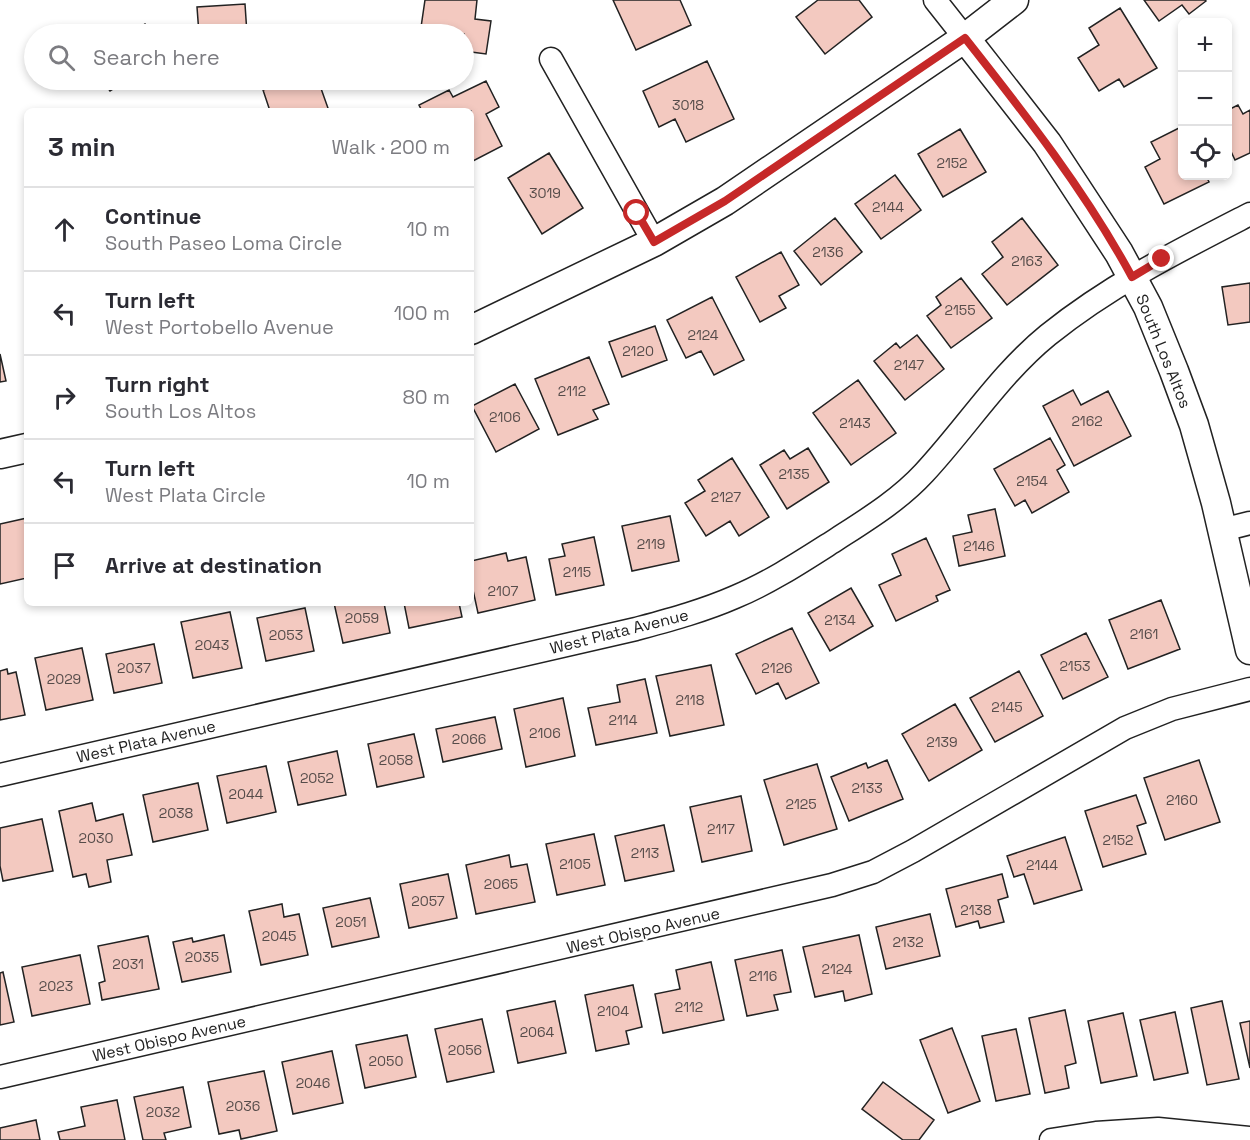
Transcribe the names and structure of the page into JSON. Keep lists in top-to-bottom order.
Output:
{
  "streets": {
    "street": ["South Los Altos", "West Plata Avenue", "West Obispo Avenue"]
  },
  "crossings": [
    ["South Los Altos", "West Plata Avenue"]
  ],
  "house_numbers": [
    "3018",
    "2152",
    "3019",
    "2144",
    "2136",
    "2163",
    "2155",
    "2124",
    "2120",
    "2147",
    "2112",
    "2106",
    "2162",
    "2143",
    "2135",
    "2154",
    "2127",
    "2119",
    "2146",
    "2115",
    "2107",
    "2059",
    "2134",
    "2161",
    "2053",
    "2043",
    "2153",
    "2037",
    "2126",
    "2029",
    "2118",
    "2145",
    "2114",
    "2106",
    "2066",
    "2139",
    "2058",
    "2052",
    "2133",
    "2044",
    "2160",
    "2125",
    "2038",
    "2117",
    "2030",
    "2152",
    "2113",
    "2105",
    "2144",
    "2065",
    "2057",
    "2138",
    "2051",
    "2045",
    "2132",
    "2035",
    "2031",
    "2124",
    "2116",
    "2023",
    "2112",
    "2104",
    "2064",
    "2056",
    "2050",
    "2046",
    "2036",
    "2032"
  ],
  "page": {
    "map_buttons": ["+", "−"],
    "search": "Search here",
    "heading": ["3 min", "Walk · 200 m"],
    "list": [
      ["Continue", "South Paseo Loma Circle", "10 m"],
      ["Turn left", "West Portobello Avenue", "100 m"],
      ["Turn right", "South Los Altos", "80 m"],
      ["Turn left", "West Plata Circle", "10 m"],
      "Arrive at destination"
    ]
  }
}
